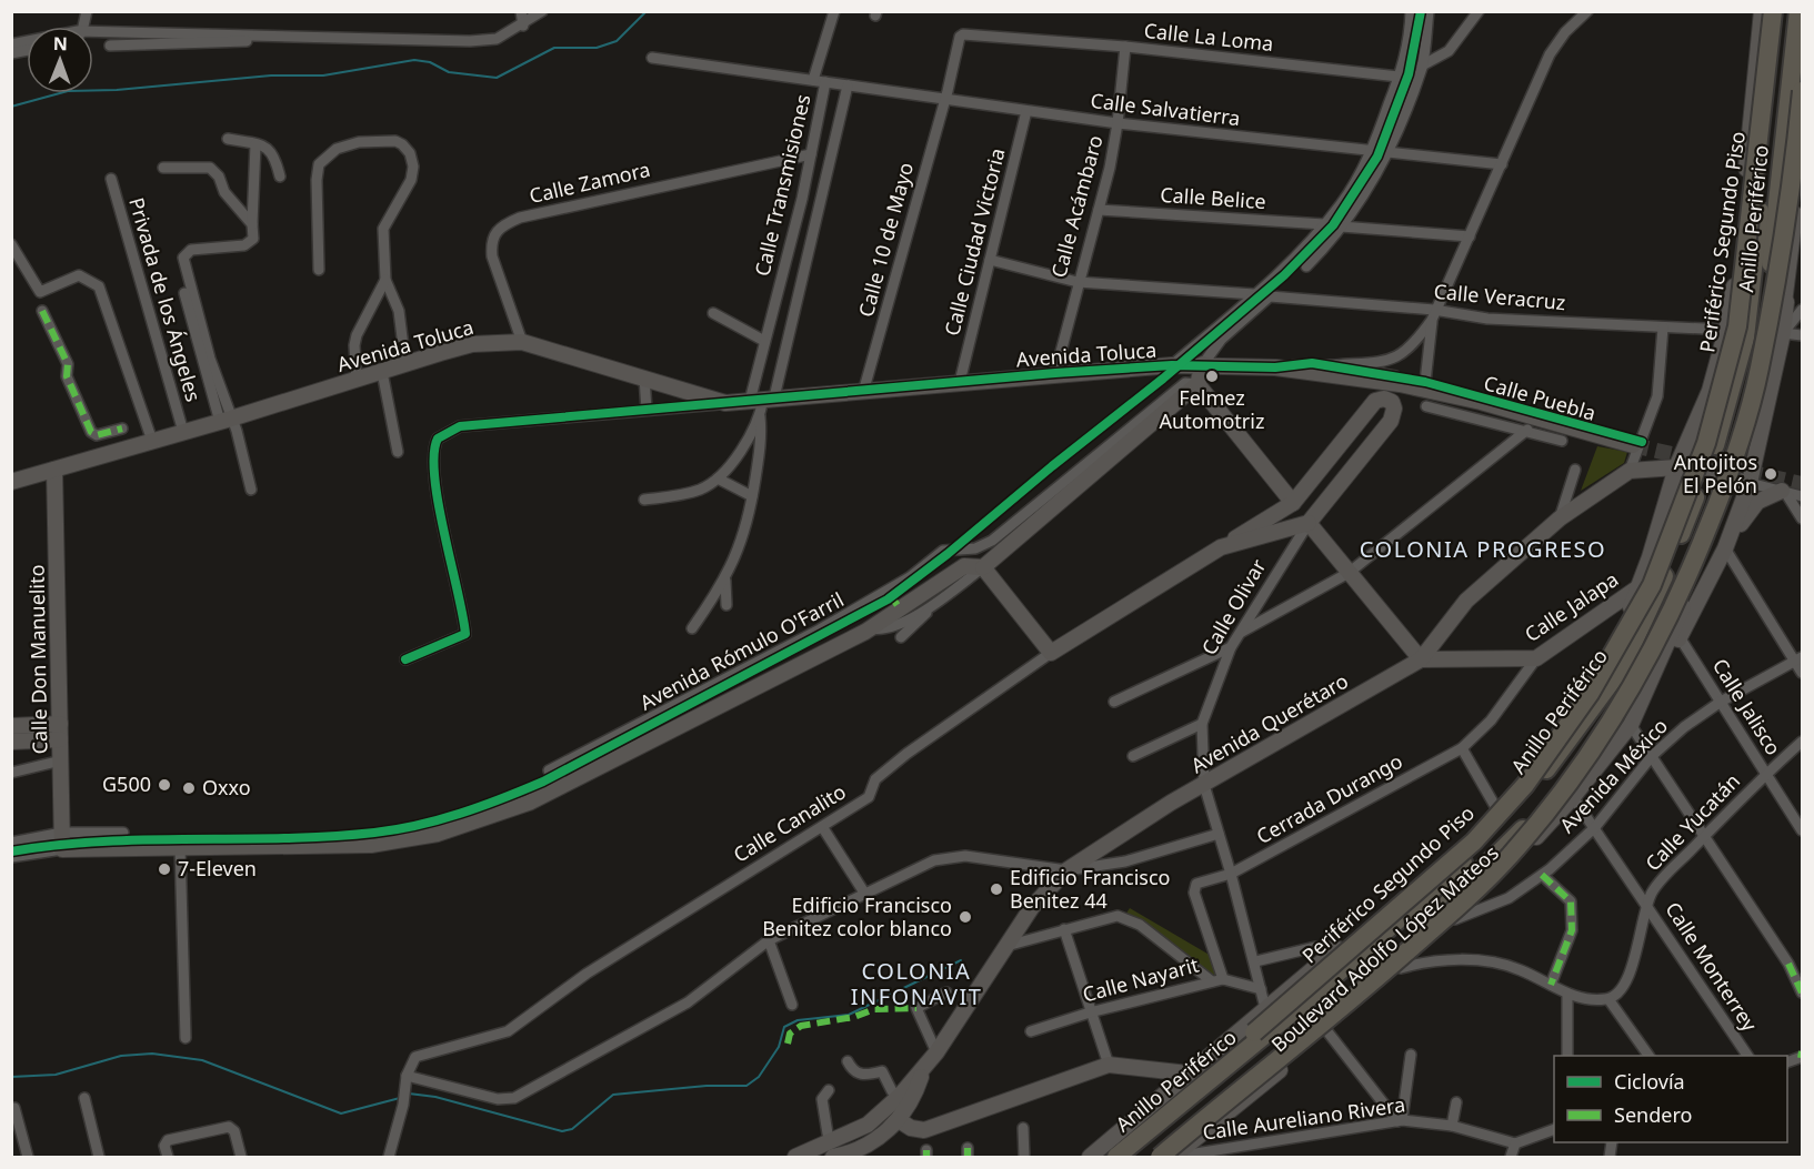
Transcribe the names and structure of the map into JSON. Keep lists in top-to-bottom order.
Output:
{
  "streets": {
    "highway": ["Anillo Periférico", "Periférico Segundo Piso"],
    "main road": [
      "Avenida Toluca",
      "Calle Puebla",
      "Calle Olivar",
      "Calle Jalapa",
      "Avenida Rómulo O'Farril",
      "Calle Don Manuelito",
      "Avenida Querétaro",
      "Calle Canalito",
      "Boulevard Adolfo López Mateos"
    ],
    "street": [
      "Calle La Loma",
      "Calle Salvatierra",
      "Calle Zamora",
      "Calle Transmisiones",
      "Calle Belice",
      "Calle Acámbaro",
      "Calle 10 de Mayo",
      "Calle Ciudad Victoria",
      "Calle Veracruz",
      "Privada de los Ángeles",
      "Calle Jalisco",
      "Avenida México",
      "Cerrada Durango",
      "Calle Yucatán",
      "Calle Monterrey",
      "Calle Nayarit",
      "Calle Aureliano Rivera"
    ]
  },
  "crossings": [
    ["Calle La Loma", "Calle Salvatierra"],
    ["Calle La Loma", "Calle Acámbaro"],
    ["Calle La Loma", "Calle 10 de Mayo"],
    ["Calle Salvatierra", "Calle Transmisiones"],
    ["Calle Salvatierra", "Calle Acámbaro"],
    ["Calle Salvatierra", "Calle 10 de Mayo"],
    ["Calle Salvatierra", "Calle Ciudad Victoria"],
    ["Calle Zamora", "Calle Transmisiones"],
    ["Calle Zamora", "Avenida Toluca"],
    ["Calle Transmisiones", "Avenida Toluca"],
    ["Calle Belice", "Calle Acámbaro"],
    ["Calle Acámbaro", "Avenida Toluca"],
    ["Anillo Periférico", "Boulevard Adolfo López Mateos"],
    ["Calle 10 de Mayo", "Avenida Toluca"],
    ["Calle Ciudad Victoria", "Avenida Toluca"],
    ["Calle Veracruz", "Avenida Toluca"],
    ["Calle Veracruz", "Boulevard Adolfo López Mateos"],
    ["Privada de los Ángeles", "Avenida Toluca"],
    ["Avenida Toluca", "Calle Puebla"],
    ["Avenida Toluca", "Calle Don Manuelito"],
    ["Calle Olivar", "Avenida Querétaro"],
    ["Calle Olivar", "Cerrada Durango"],
    ["Calle Olivar", "Calle Canalito"],
    ["Calle Olivar", "Boulevard Adolfo López Mateos"],
    ["Calle Olivar", "Calle Nayarit"],
    ["Calle Jalapa", "Avenida Querétaro"],
    ["Calle Jalapa", "Cerrada Durango"],
    ["Calle Jalapa", "Boulevard Adolfo López Mateos"],
    ["Avenida Rómulo O'Farril", "Calle Don Manuelito"],
    ["Calle Jalisco", "Avenida México"],
    ["Calle Jalisco", "Calle Yucatán"],
    ["Avenida México", "Boulevard Adolfo López Mateos"],
    ["Avenida México", "Calle Monterrey"],
    ["Cerrada Durango", "Calle Nayarit"],
    ["Calle Yucatán", "Calle Monterrey"],
    ["Boulevard Adolfo López Mateos", "Calle Monterrey"],
    ["Boulevard Adolfo López Mateos", "Calle Aureliano Rivera"]
  ],
  "districts": ["COLONIA PROGRESO", "COLONIA INFONAVIT"],
  "places": [
    "Felmez Automotriz",
    "Antojitos El Pelón",
    "G500",
    "Oxxo",
    "7-Eleven",
    "Edificio Francisco Benitez 44",
    "Edificio Francisco Benitez color blanco"
  ],
  "legend": ["Ciclovía", "Sendero"],
  "north": "top"
}
